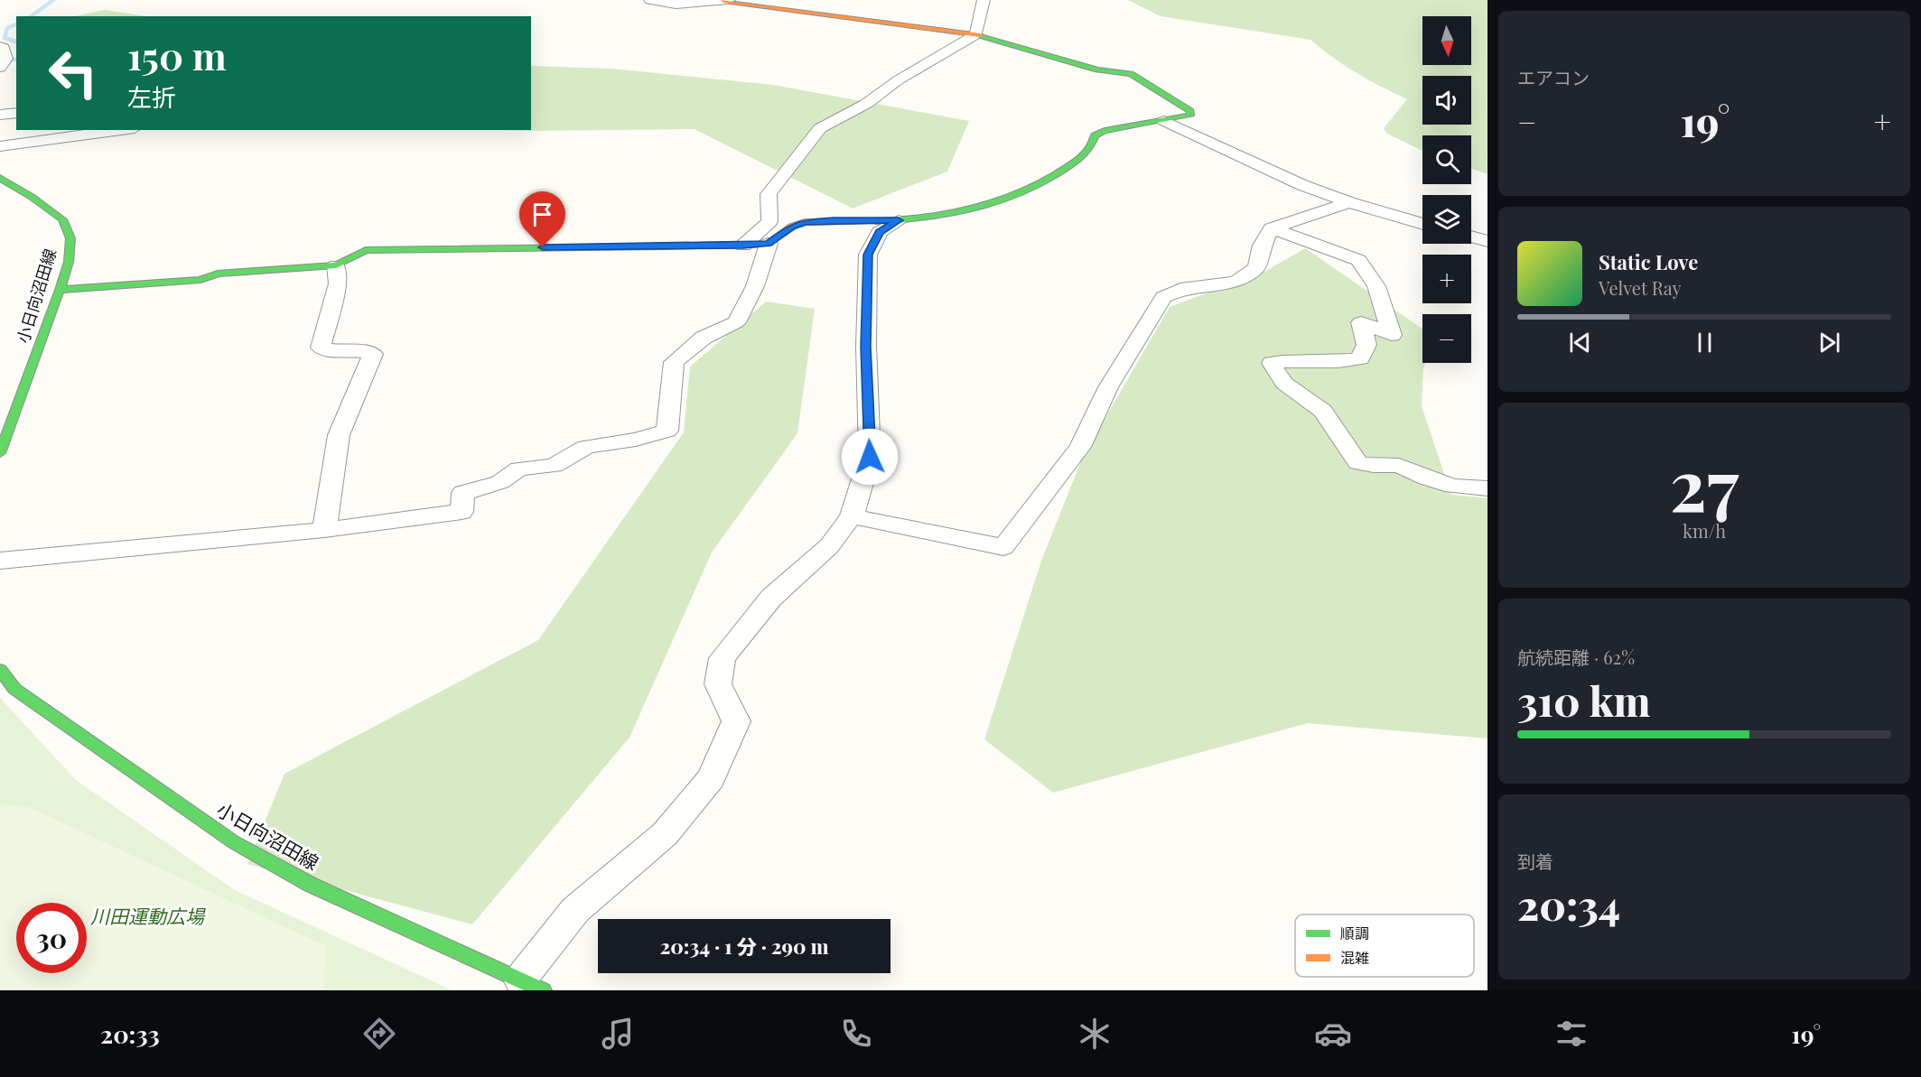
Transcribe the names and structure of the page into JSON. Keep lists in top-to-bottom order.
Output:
{
  "streets": {
    "street": ["小日向沼田線"]
  },
  "parks": ["川田運動広場"],
  "legend": ["順調", "混雑"],
  "north": "bottom",
  "page": {
    "tile": [
      "エアコン",
      ["27", "km/h"],
      ["航続距離 · 62%", "310 km"],
      ["到着", "20:34"]
    ],
    "map_buttons": ["+", "−"],
    "turn": ["150 m", "左折"],
    "heat": ["−", "19°", "+"],
    "song": ["Static Love", "Velvet Ray"],
    "limit": "30",
    "trip": "20:34 · 1 分 · 290 m",
    "tabs": ["20:33", "19°"]
  }
}
